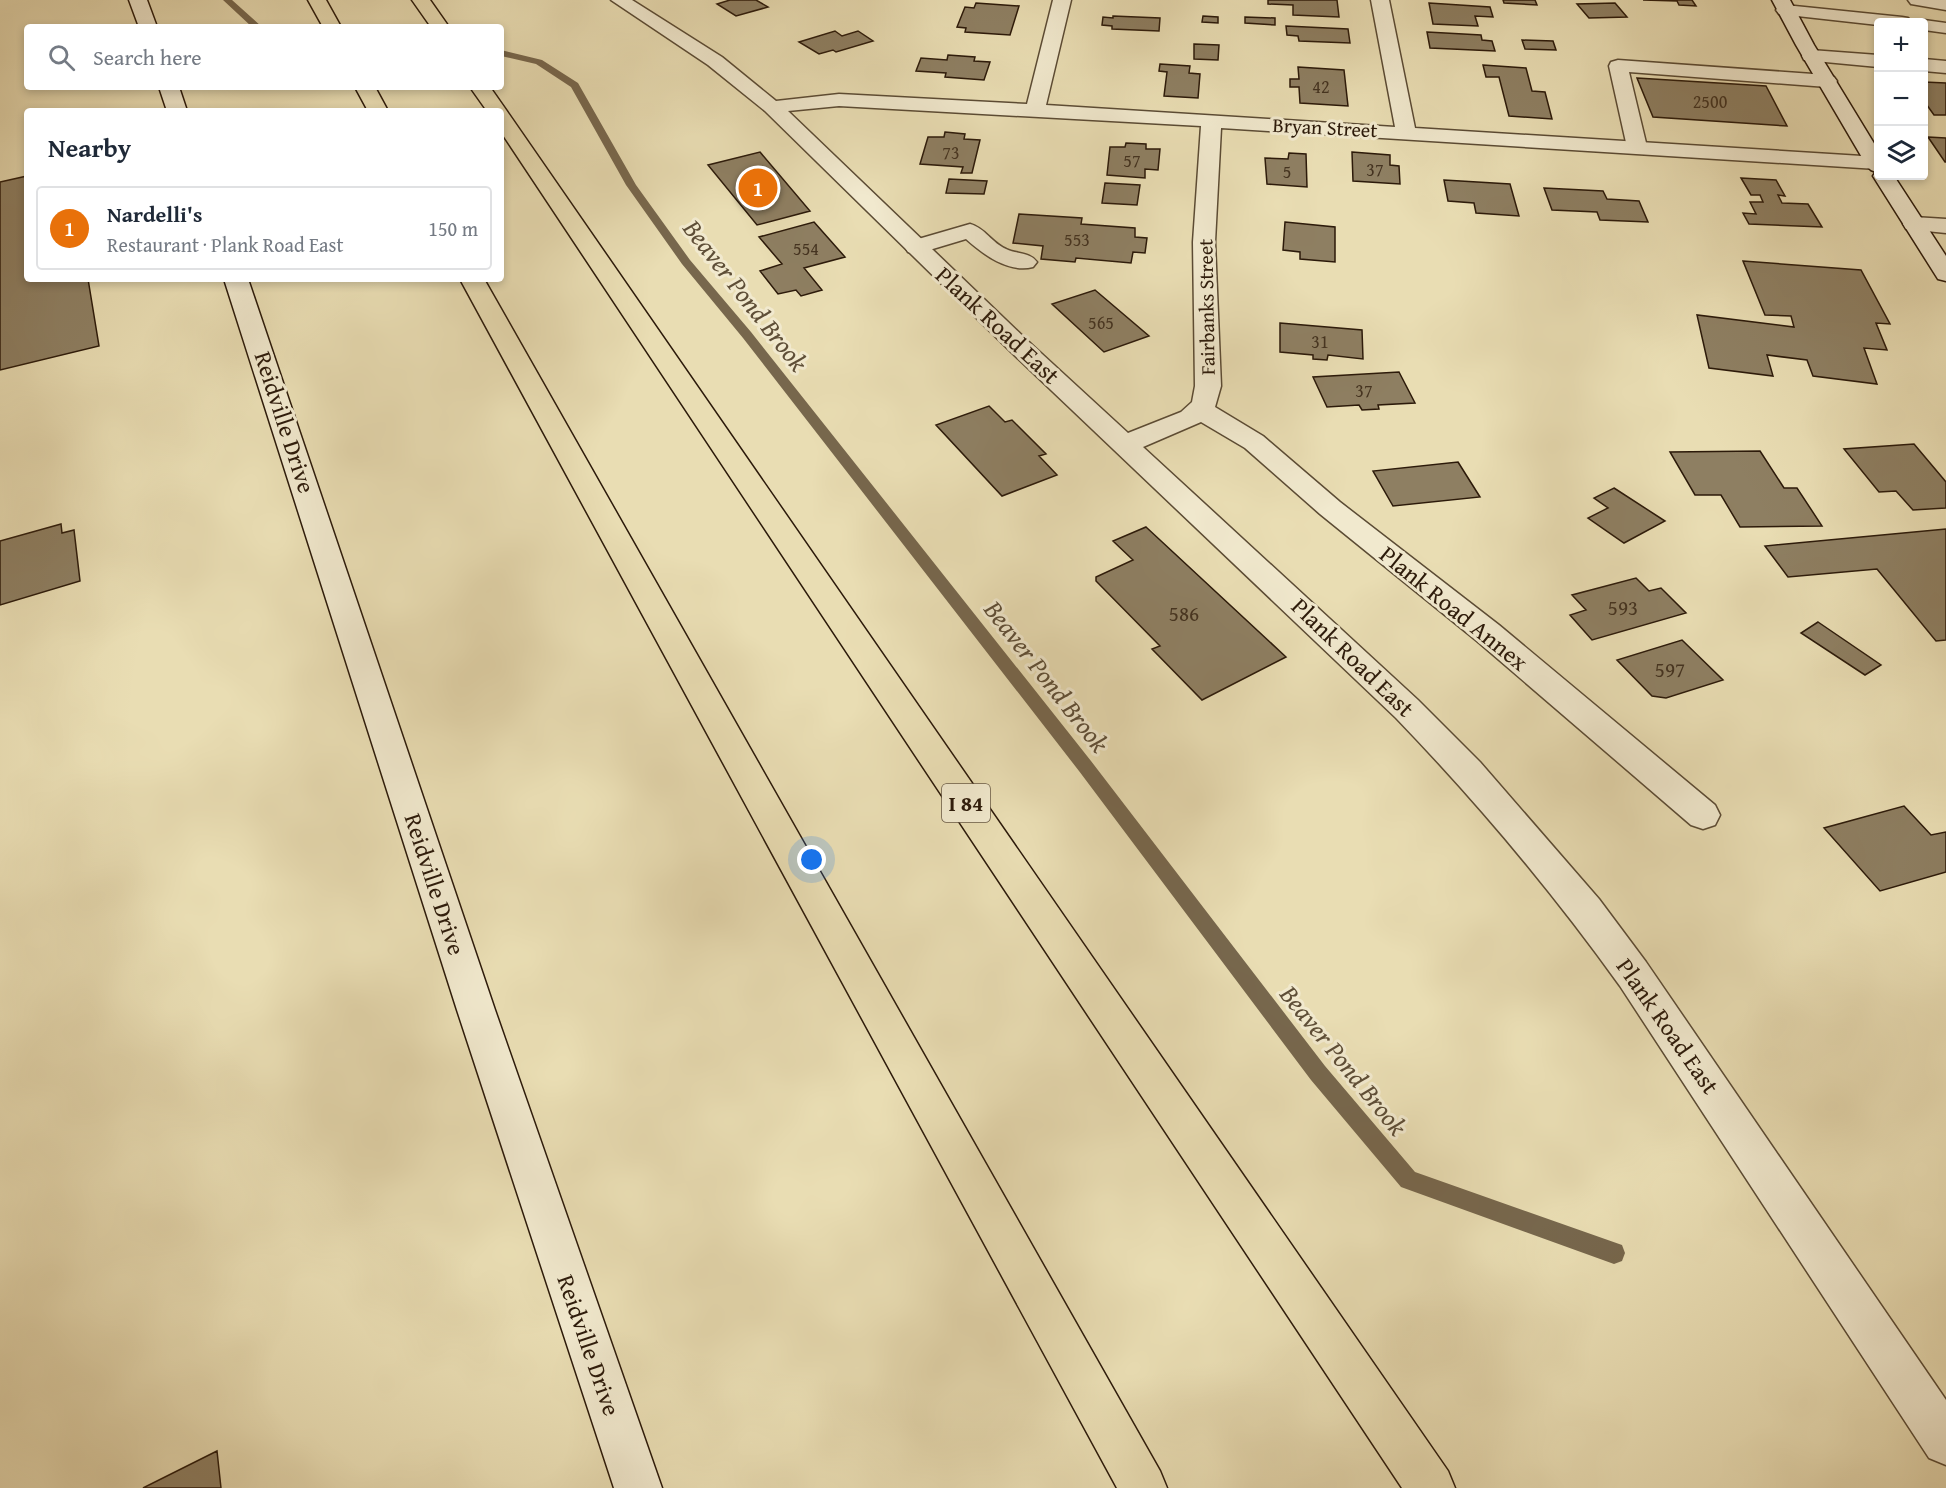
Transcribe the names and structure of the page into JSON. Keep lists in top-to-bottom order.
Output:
{
  "streets": {
    "highway": ["I 84"],
    "street": [
      "Bryan Street",
      "Fairbanks Street",
      "Plank Road East",
      "Reidville Drive",
      "Plank Road Annex"
    ]
  },
  "crossings": [
    ["Bryan Street", "Fairbanks Street"],
    ["Bryan Street", "Plank Road East"],
    ["Fairbanks Street", "Plank Road East"],
    ["Fairbanks Street", "Plank Road Annex"]
  ],
  "water": ["Beaver Pond Brook"],
  "house_numbers": [
    "42",
    "2500",
    "73",
    "57",
    "37",
    "5",
    "553",
    "554",
    "565",
    "31",
    "37",
    "593",
    "586",
    "597"
  ],
  "page": {
    "map_buttons": ["+", "−"],
    "search": "Search here",
    "heading": "Nearby",
    "pins": "1",
    "list": [
      {
        "mark": "1",
        "name": "Nardelli's",
        "note": "Restaurant · Plank Road East",
        "value": "150 m"
      }
    ]
  }
}
